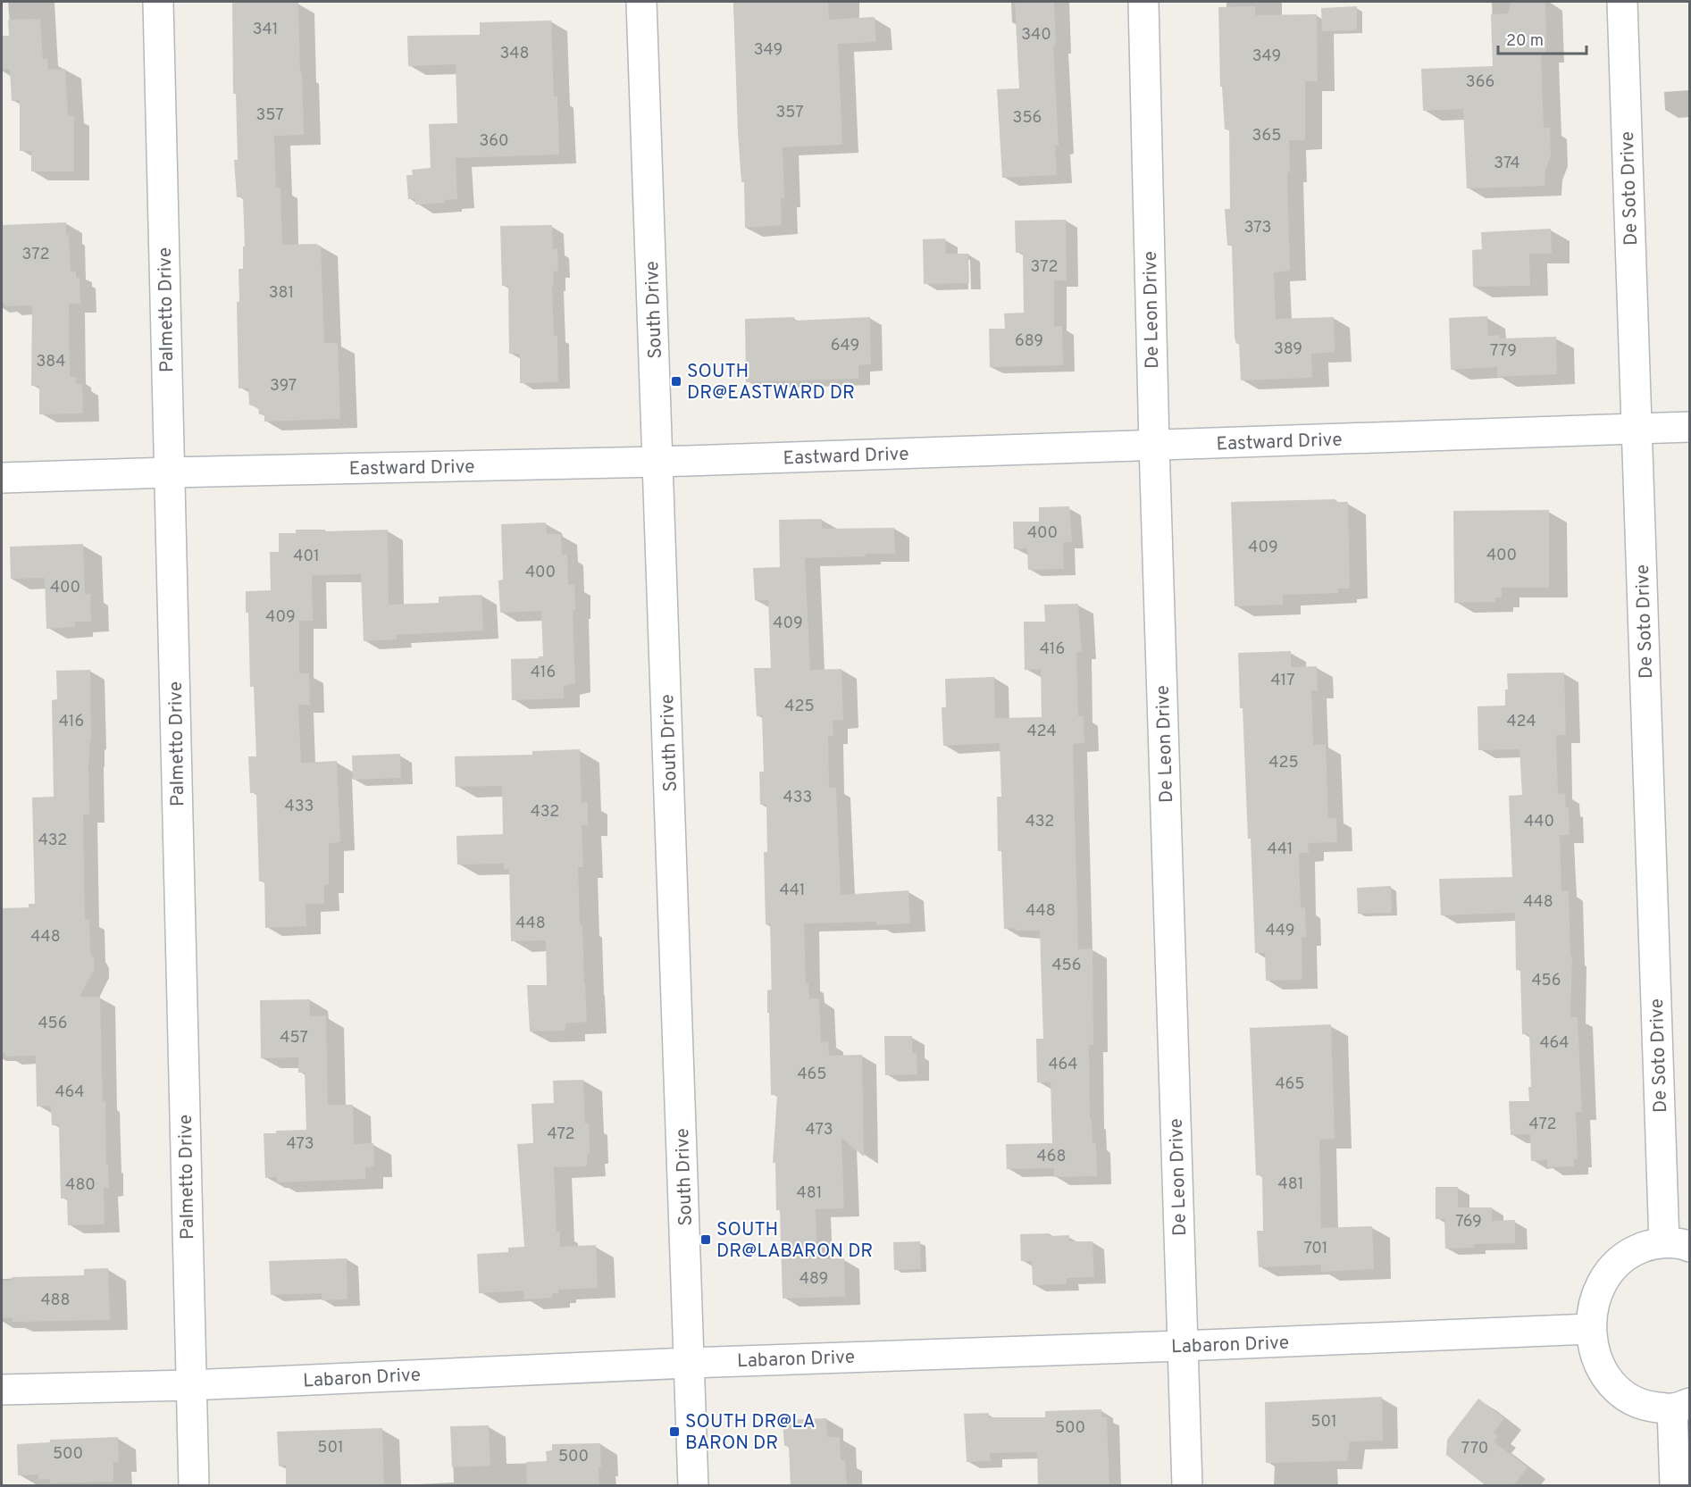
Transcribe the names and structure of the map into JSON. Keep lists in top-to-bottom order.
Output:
{
  "streets": {
    "street": [
      "De Soto Drive",
      "Palmetto Drive",
      "South Drive",
      "De Leon Drive",
      "Eastward Drive",
      "Labaron Drive"
    ]
  },
  "crossings": [
    ["De Soto Drive", "Eastward Drive"],
    ["Palmetto Drive", "Eastward Drive"],
    ["Palmetto Drive", "Labaron Drive"],
    ["South Drive", "Eastward Drive"],
    ["South Drive", "Labaron Drive"],
    ["De Leon Drive", "Eastward Drive"],
    ["De Leon Drive", "Labaron Drive"]
  ],
  "places": {
    "transit": ["SOUTH DR@EASTWARD DR", "SOUTH DR@LABARON DR", "SOUTH DR@LA BARON DR"]
  },
  "house_numbers": [
    "341",
    "340",
    "349",
    "348",
    "349",
    "366",
    "357",
    "357",
    "356",
    "365",
    "360",
    "374",
    "373",
    "372",
    "372",
    "381",
    "689",
    "649",
    "389",
    "779",
    "384",
    "397",
    "400",
    "409",
    "400",
    "401",
    "400",
    "400",
    "409",
    "409",
    "416",
    "416",
    "417",
    "425",
    "416",
    "424",
    "424",
    "425",
    "433",
    "433",
    "432",
    "432",
    "440",
    "432",
    "441",
    "441",
    "448",
    "448",
    "448",
    "449",
    "448",
    "456",
    "456",
    "456",
    "457",
    "464",
    "464",
    "465",
    "465",
    "464",
    "472",
    "473",
    "472",
    "473",
    "468",
    "481",
    "480",
    "481",
    "769",
    "701",
    "489",
    "488",
    "501",
    "500",
    "501",
    "770",
    "500",
    "500"
  ],
  "scale_bar": "20 m"
}
